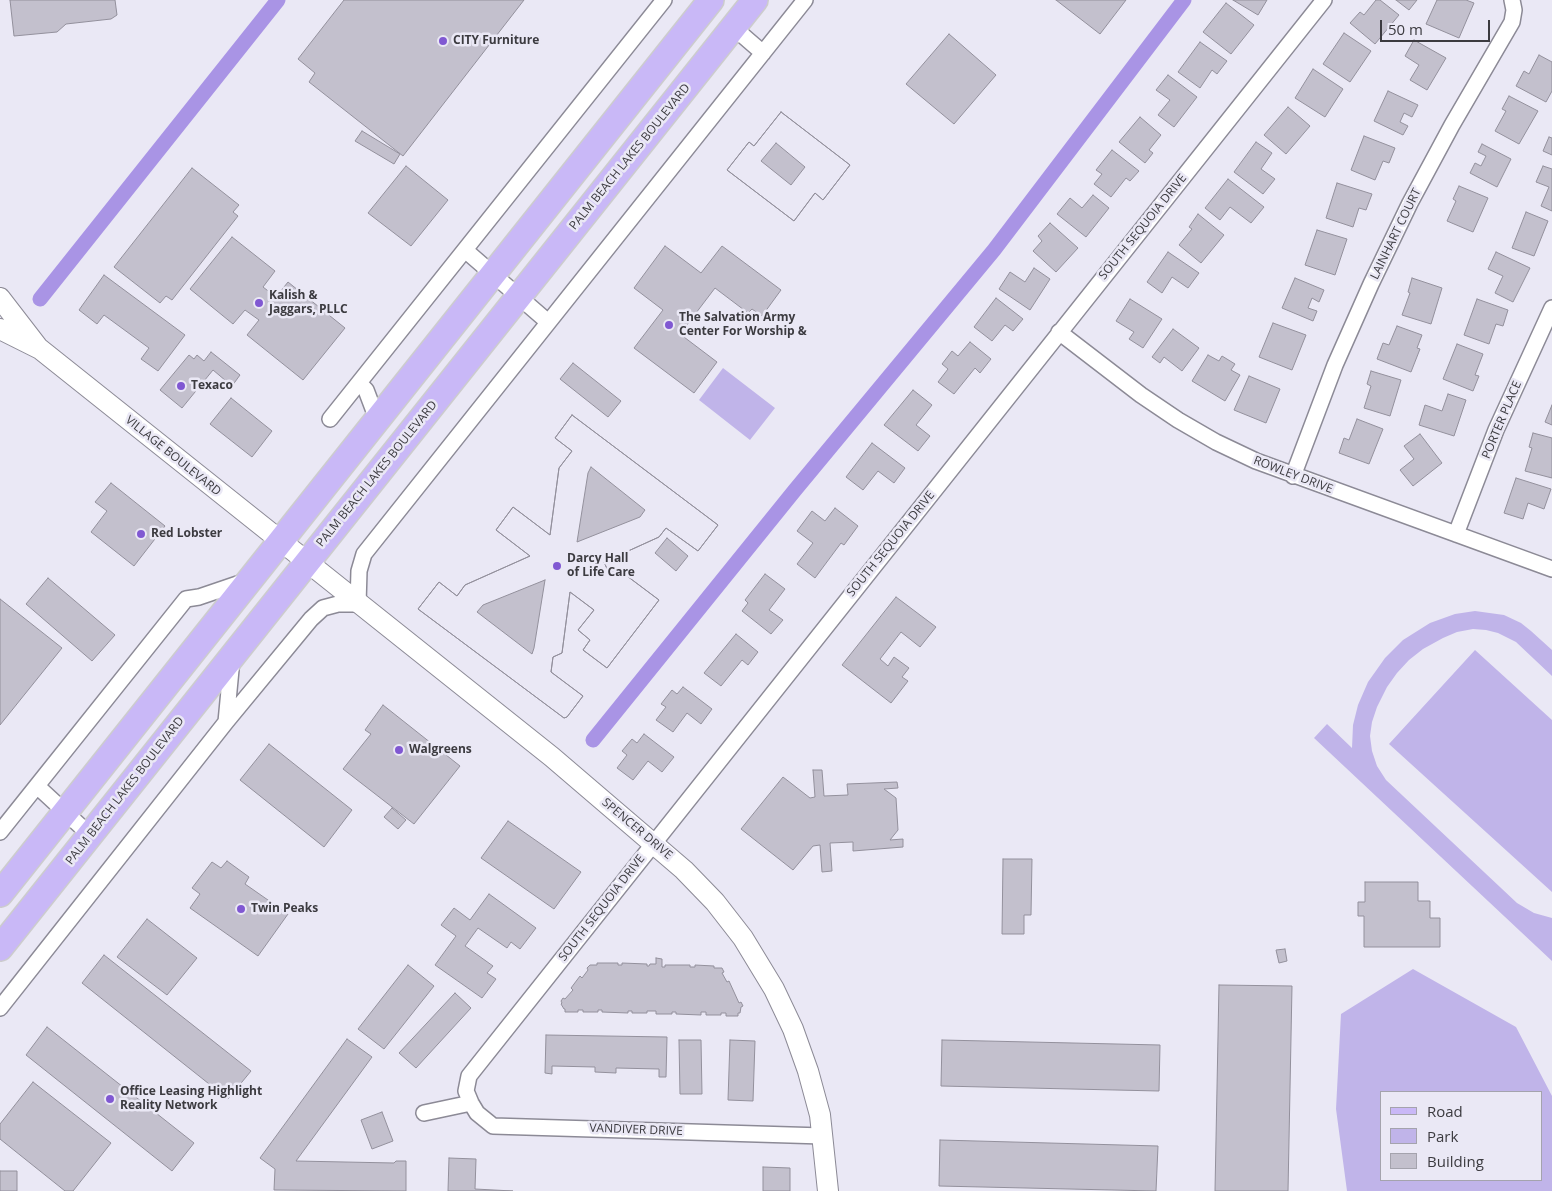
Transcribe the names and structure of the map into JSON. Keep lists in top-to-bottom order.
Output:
{
  "streets": {
    "main road": ["PALM BEACH LAKES BOULEVARD"],
    "street": [
      "SOUTH SEQUOIA DRIVE",
      "LAINHART COURT",
      "PORTER PLACE",
      "VILLAGE BOULEVARD",
      "ROWLEY DRIVE",
      "SPENCER DRIVE",
      "VANDIVER DRIVE"
    ]
  },
  "crossings": [
    ["PALM BEACH LAKES BOULEVARD", "VILLAGE BOULEVARD"],
    ["PALM BEACH LAKES BOULEVARD", "SPENCER DRIVE"],
    ["SOUTH SEQUOIA DRIVE", "ROWLEY DRIVE"],
    ["SOUTH SEQUOIA DRIVE", "SPENCER DRIVE"],
    ["SOUTH SEQUOIA DRIVE", "VANDIVER DRIVE"],
    ["LAINHART COURT", "ROWLEY DRIVE"],
    ["PORTER PLACE", "ROWLEY DRIVE"],
    ["VILLAGE BOULEVARD", "SPENCER DRIVE"],
    ["SPENCER DRIVE", "VANDIVER DRIVE"]
  ],
  "places": [
    "CITY Furniture",
    "Kalish & Jaggars, PLLC",
    "The Salvation Army Center For Worship &",
    "Texaco",
    "Red Lobster",
    "Darcy Hall of Life Care",
    "Walgreens",
    "Twin Peaks",
    "Office Leasing Highlight Reality Network"
  ],
  "legend": ["Road", "Park", "Building"],
  "scale_bar": "50 m"
}
